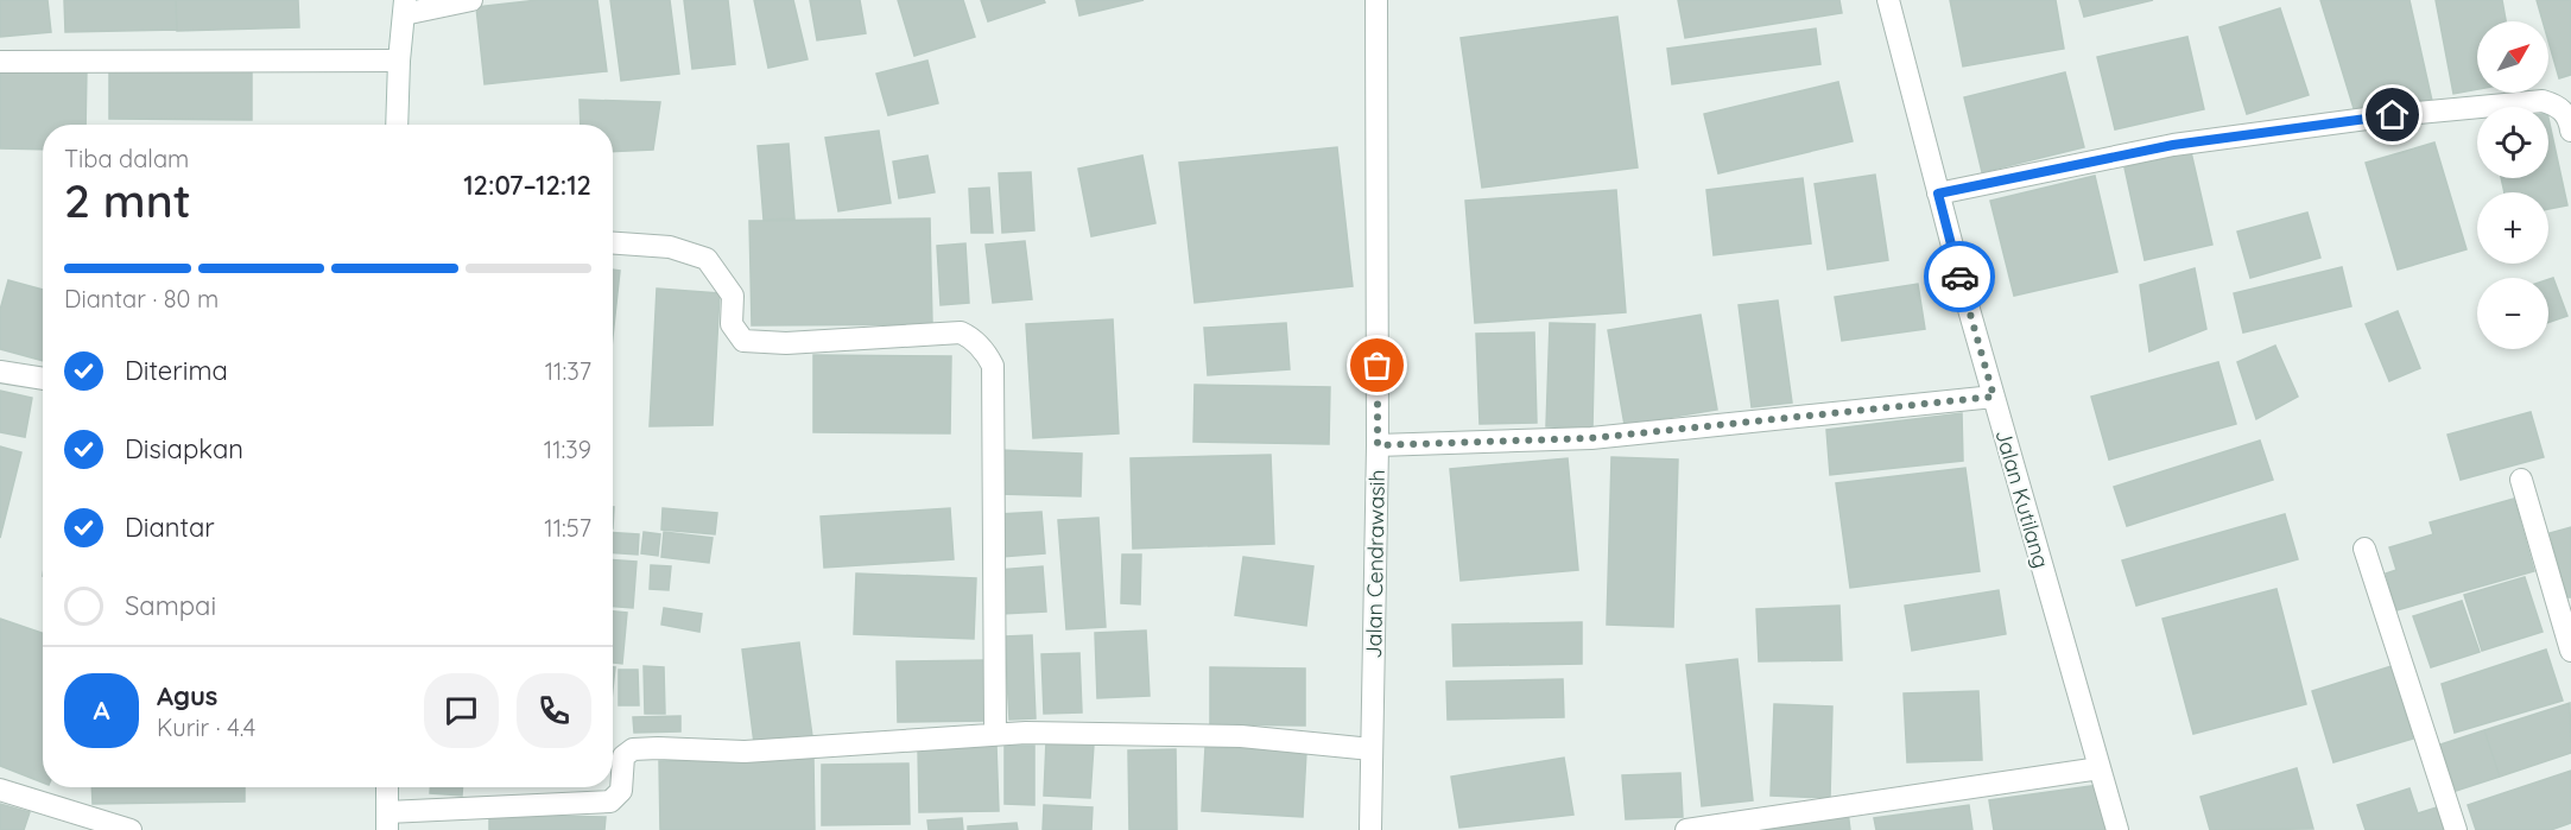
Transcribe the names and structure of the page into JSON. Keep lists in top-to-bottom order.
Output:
{
  "streets": {
    "street": ["Jalan Kutilang", "Jalan Cendrawasih"]
  },
  "north": "top right",
  "page": {
    "map_buttons": ["+", "−"],
    "heading": ["2 mnt", "Tiba dalam", "12:07–12:12"],
    "panel": ["Agus", "Kurir · 4.4"],
    "bar": "Diantar · 80 m",
    "list": [
      ["Diterima", "11:37"],
      ["Disiapkan", "11:39"],
      ["Diantar", "11:57"],
      "Sampai"
    ],
    "round": "A"
  }
}
